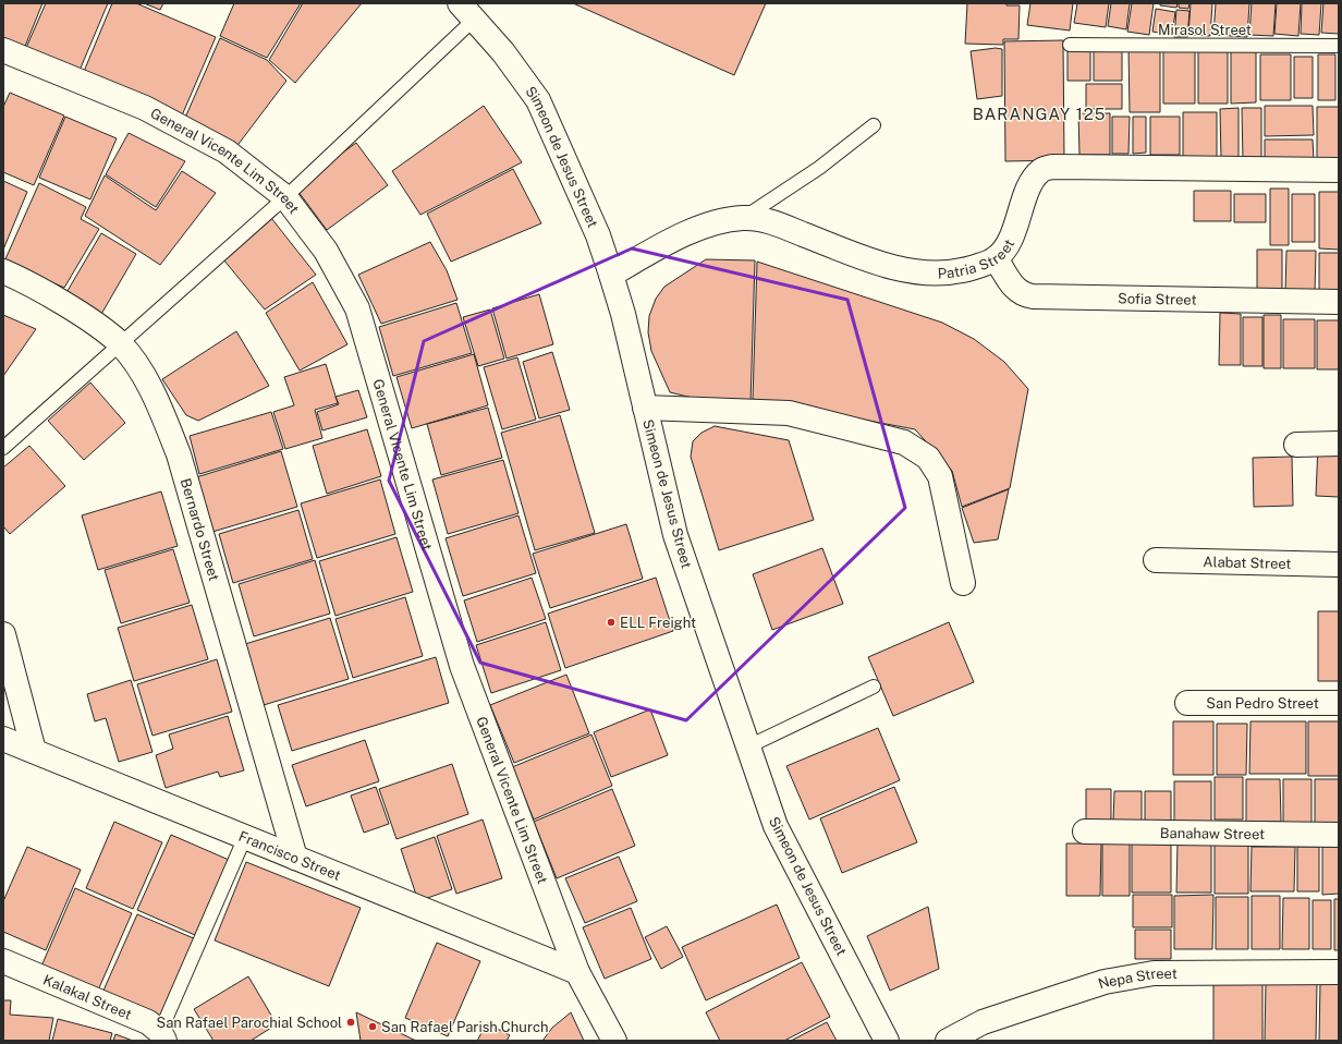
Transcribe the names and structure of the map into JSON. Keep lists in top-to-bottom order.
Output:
{
  "streets": {
    "street": [
      "Simeon de Jesus Street",
      "General Vicente Lim Street",
      "Patria Street",
      "Sofia Street",
      "Bernardo Street",
      "Alabat Street",
      "San Pedro Street",
      "Banahaw Street",
      "Francisco Street",
      "Nepa Street",
      "Kalakal Street"
    ],
    "lane": ["Mirasol Street"]
  },
  "crossings": [
    ["Simeon de Jesus Street", "Patria Street"],
    ["General Vicente Lim Street", "Francisco Street"],
    ["Patria Street", "Sofia Street"],
    ["Bernardo Street", "Francisco Street"]
  ],
  "districts": ["BARANGAY 125"],
  "places": ["ELL Freight", "San Rafael Parochial School", "San Rafael Parish Church"]
}
